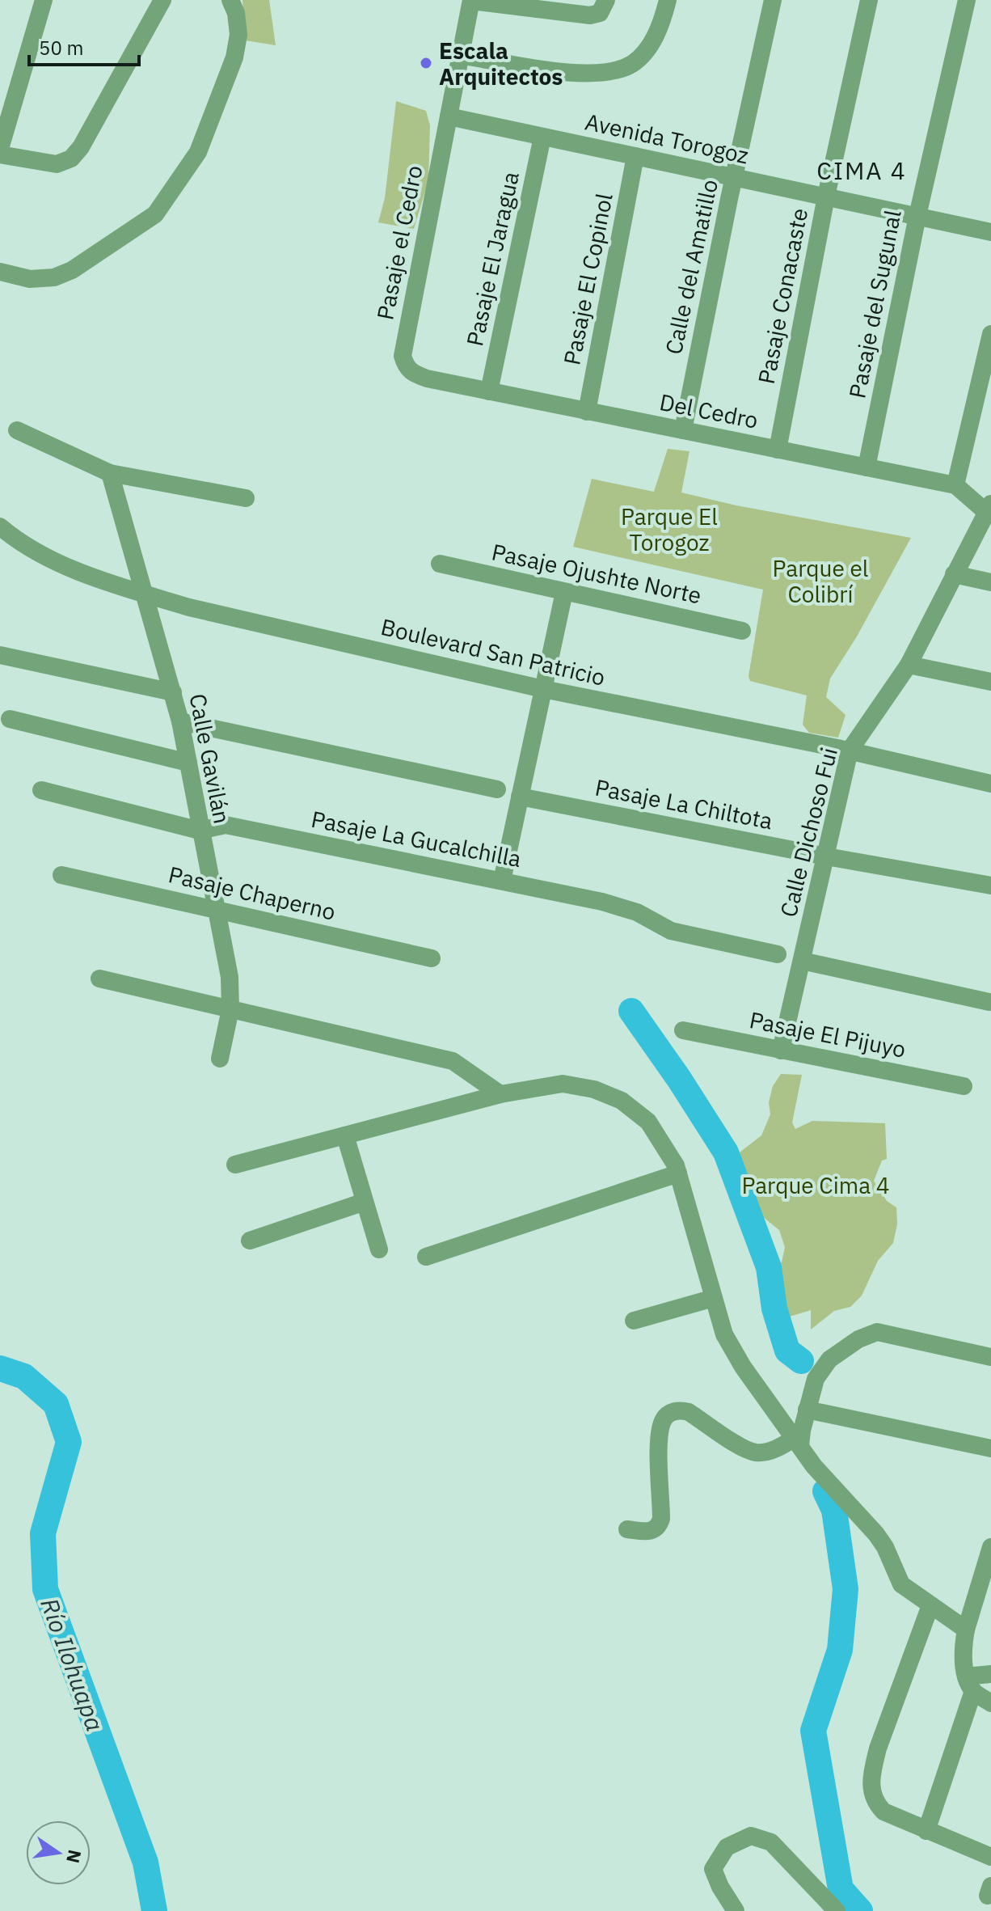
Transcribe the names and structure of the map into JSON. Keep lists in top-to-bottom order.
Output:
{
  "streets": {
    "street": [
      "Avenida Torogoz",
      "Pasaje el Cedro",
      "Pasaje El Jaragua",
      "Calle del Amatillo",
      "Pasaje El Copinol",
      "Pasaje Conacaste",
      "Pasaje del Sugunal",
      "Del Cedro",
      "Pasaje Ojushte Norte",
      "Boulevard San Patricio",
      "Calle Gavilán",
      "Pasaje La Chiltota",
      "Calle Dichoso Fui",
      "Pasaje La Gucalchilla",
      "Pasaje Chaperno",
      "Pasaje El Pijuyo"
    ]
  },
  "crossings": [
    ["Avenida Torogoz", "Pasaje el Cedro"],
    ["Avenida Torogoz", "Pasaje El Jaragua"],
    ["Avenida Torogoz", "Calle del Amatillo"],
    ["Avenida Torogoz", "Pasaje El Copinol"],
    ["Avenida Torogoz", "Pasaje Conacaste"],
    ["Avenida Torogoz", "Pasaje del Sugunal"],
    ["Pasaje el Cedro", "Del Cedro"],
    ["Pasaje El Jaragua", "Del Cedro"],
    ["Calle del Amatillo", "Del Cedro"],
    ["Pasaje El Copinol", "Del Cedro"],
    ["Pasaje Conacaste", "Del Cedro"],
    ["Pasaje del Sugunal", "Del Cedro"],
    ["Del Cedro", "Calle Dichoso Fui"],
    ["Boulevard San Patricio", "Calle Gavilán"],
    ["Boulevard San Patricio", "Calle Dichoso Fui"],
    ["Calle Gavilán", "Pasaje La Gucalchilla"],
    ["Calle Gavilán", "Pasaje Chaperno"],
    ["Pasaje La Chiltota", "Calle Dichoso Fui"],
    ["Calle Dichoso Fui", "Pasaje El Pijuyo"]
  ],
  "districts": ["CIMA 4"],
  "water": ["Río Ilohuapa"],
  "parks": ["Parque El Torogoz", "Parque el Colibrí", "Parque Cima 4"],
  "places": ["Escala Arquitectos"],
  "scale_bar": "50 m",
  "north": "right"
}
